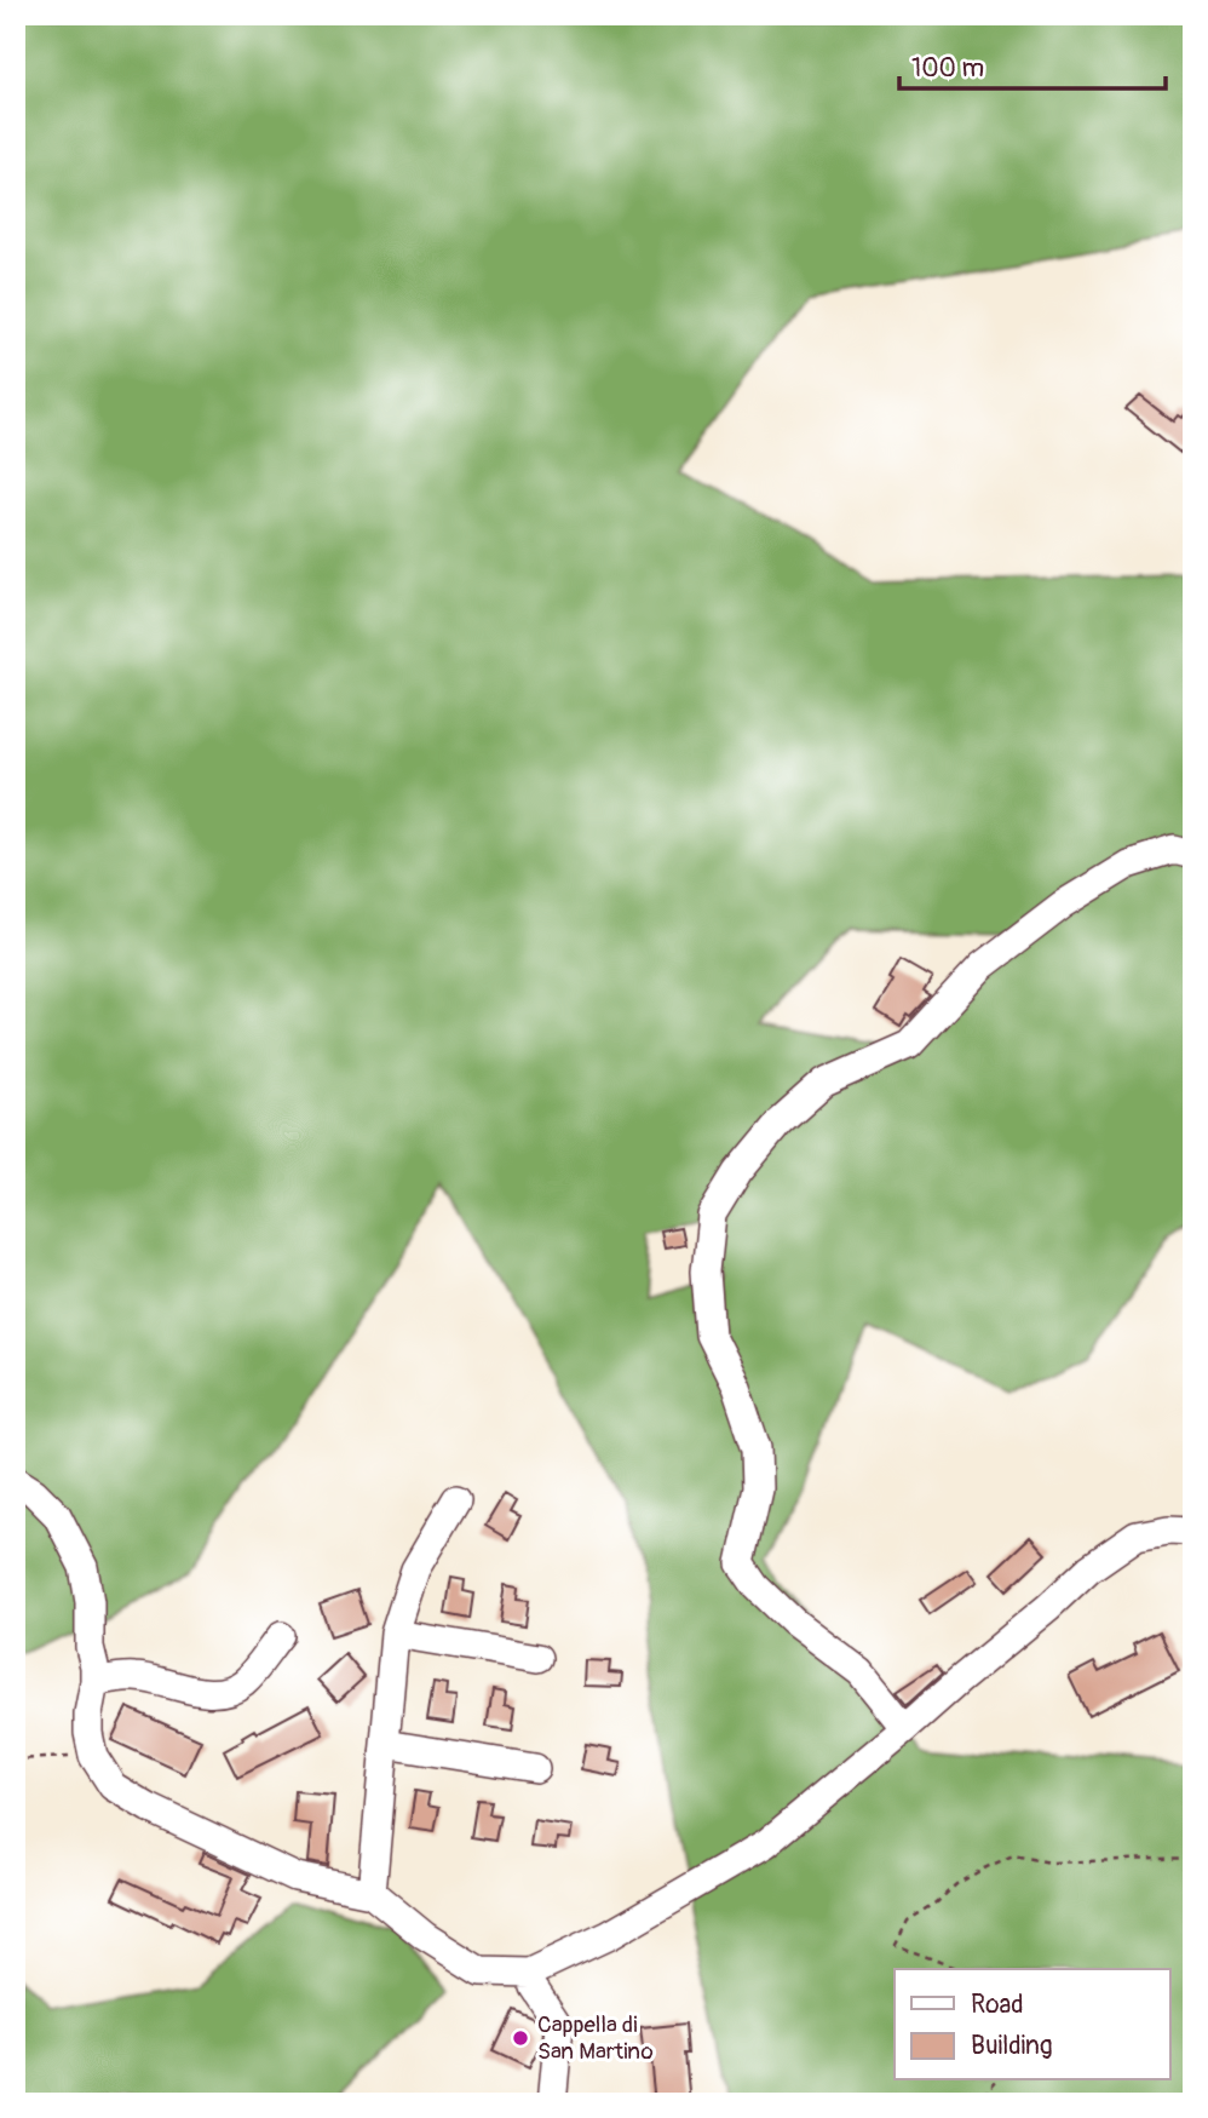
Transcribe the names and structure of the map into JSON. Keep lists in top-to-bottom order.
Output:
{
  "places": ["Cappella di San Martino"],
  "legend": ["Road", "Building"],
  "scale_bar": "100 m"
}
